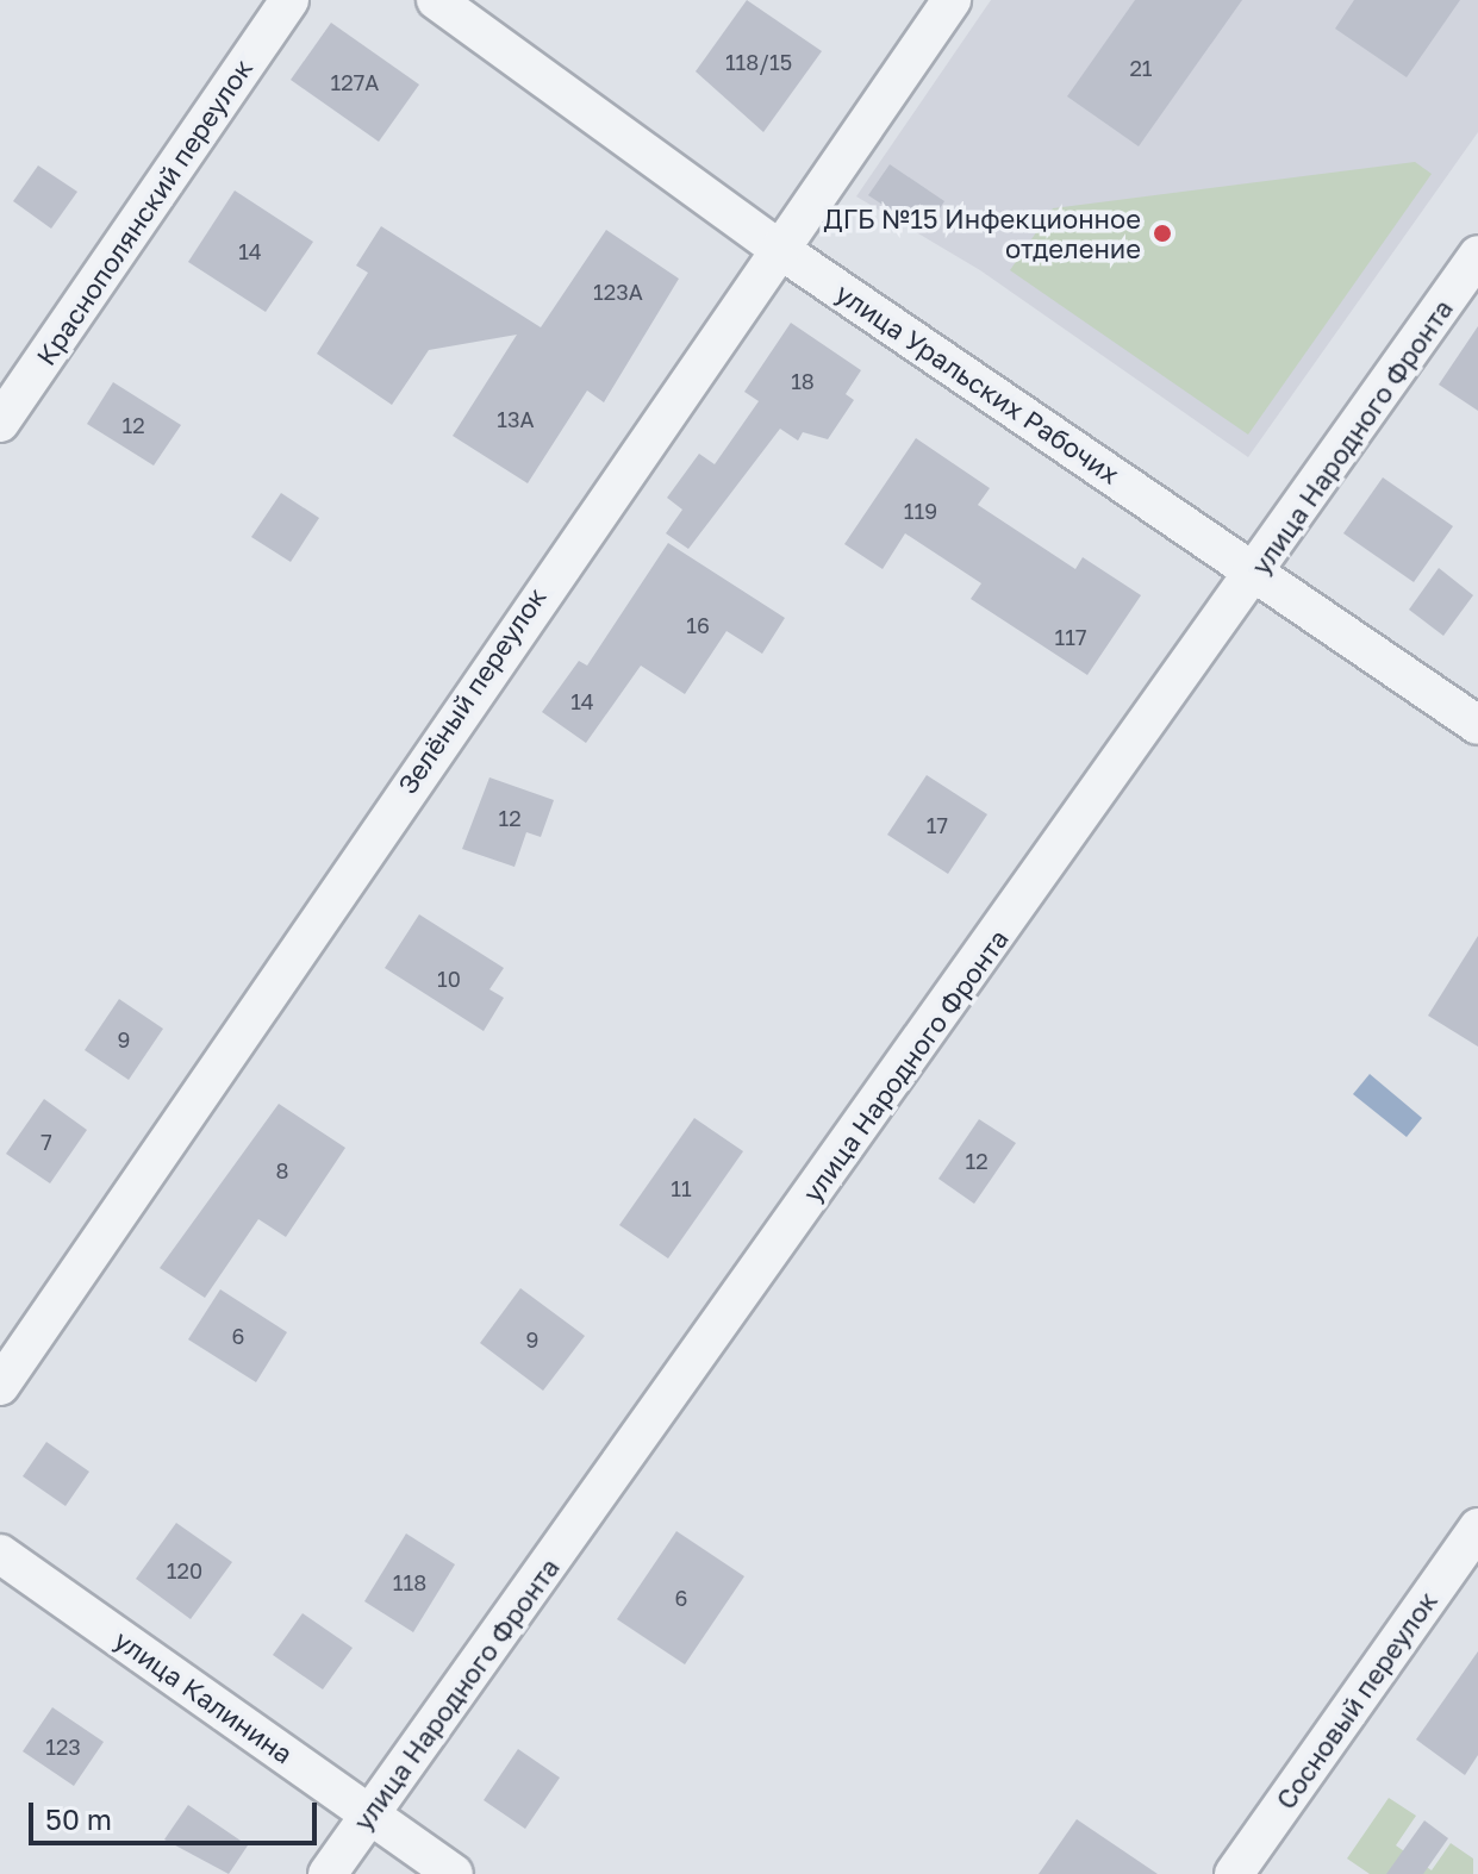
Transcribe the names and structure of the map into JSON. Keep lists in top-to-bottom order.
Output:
{
  "streets": {
    "street": [
      "Краснополянский переулок",
      "улица Уральских Рабочих",
      "улица Народного Фронта",
      "Зелёный переулок",
      "улица Калинина",
      "Сосновый переулок"
    ]
  },
  "crossings": [
    ["улица Уральских Рабочих", "улица Народного Фронта"],
    ["улица Уральских Рабочих", "Зелёный переулок"],
    ["улица Народного Фронта", "улица Калинина"]
  ],
  "places": ["ДГБ №15 Инфекционное отделение"],
  "house_numbers": [
    "118/15",
    "21",
    "127А",
    "14",
    "123А",
    "18",
    "13А",
    "12",
    "119",
    "16",
    "117",
    "14",
    "12",
    "17",
    "10",
    "9",
    "7",
    "12",
    "8",
    "11",
    "6",
    "9",
    "120",
    "118",
    "6",
    "123"
  ],
  "scale_bar": "50 m"
}
